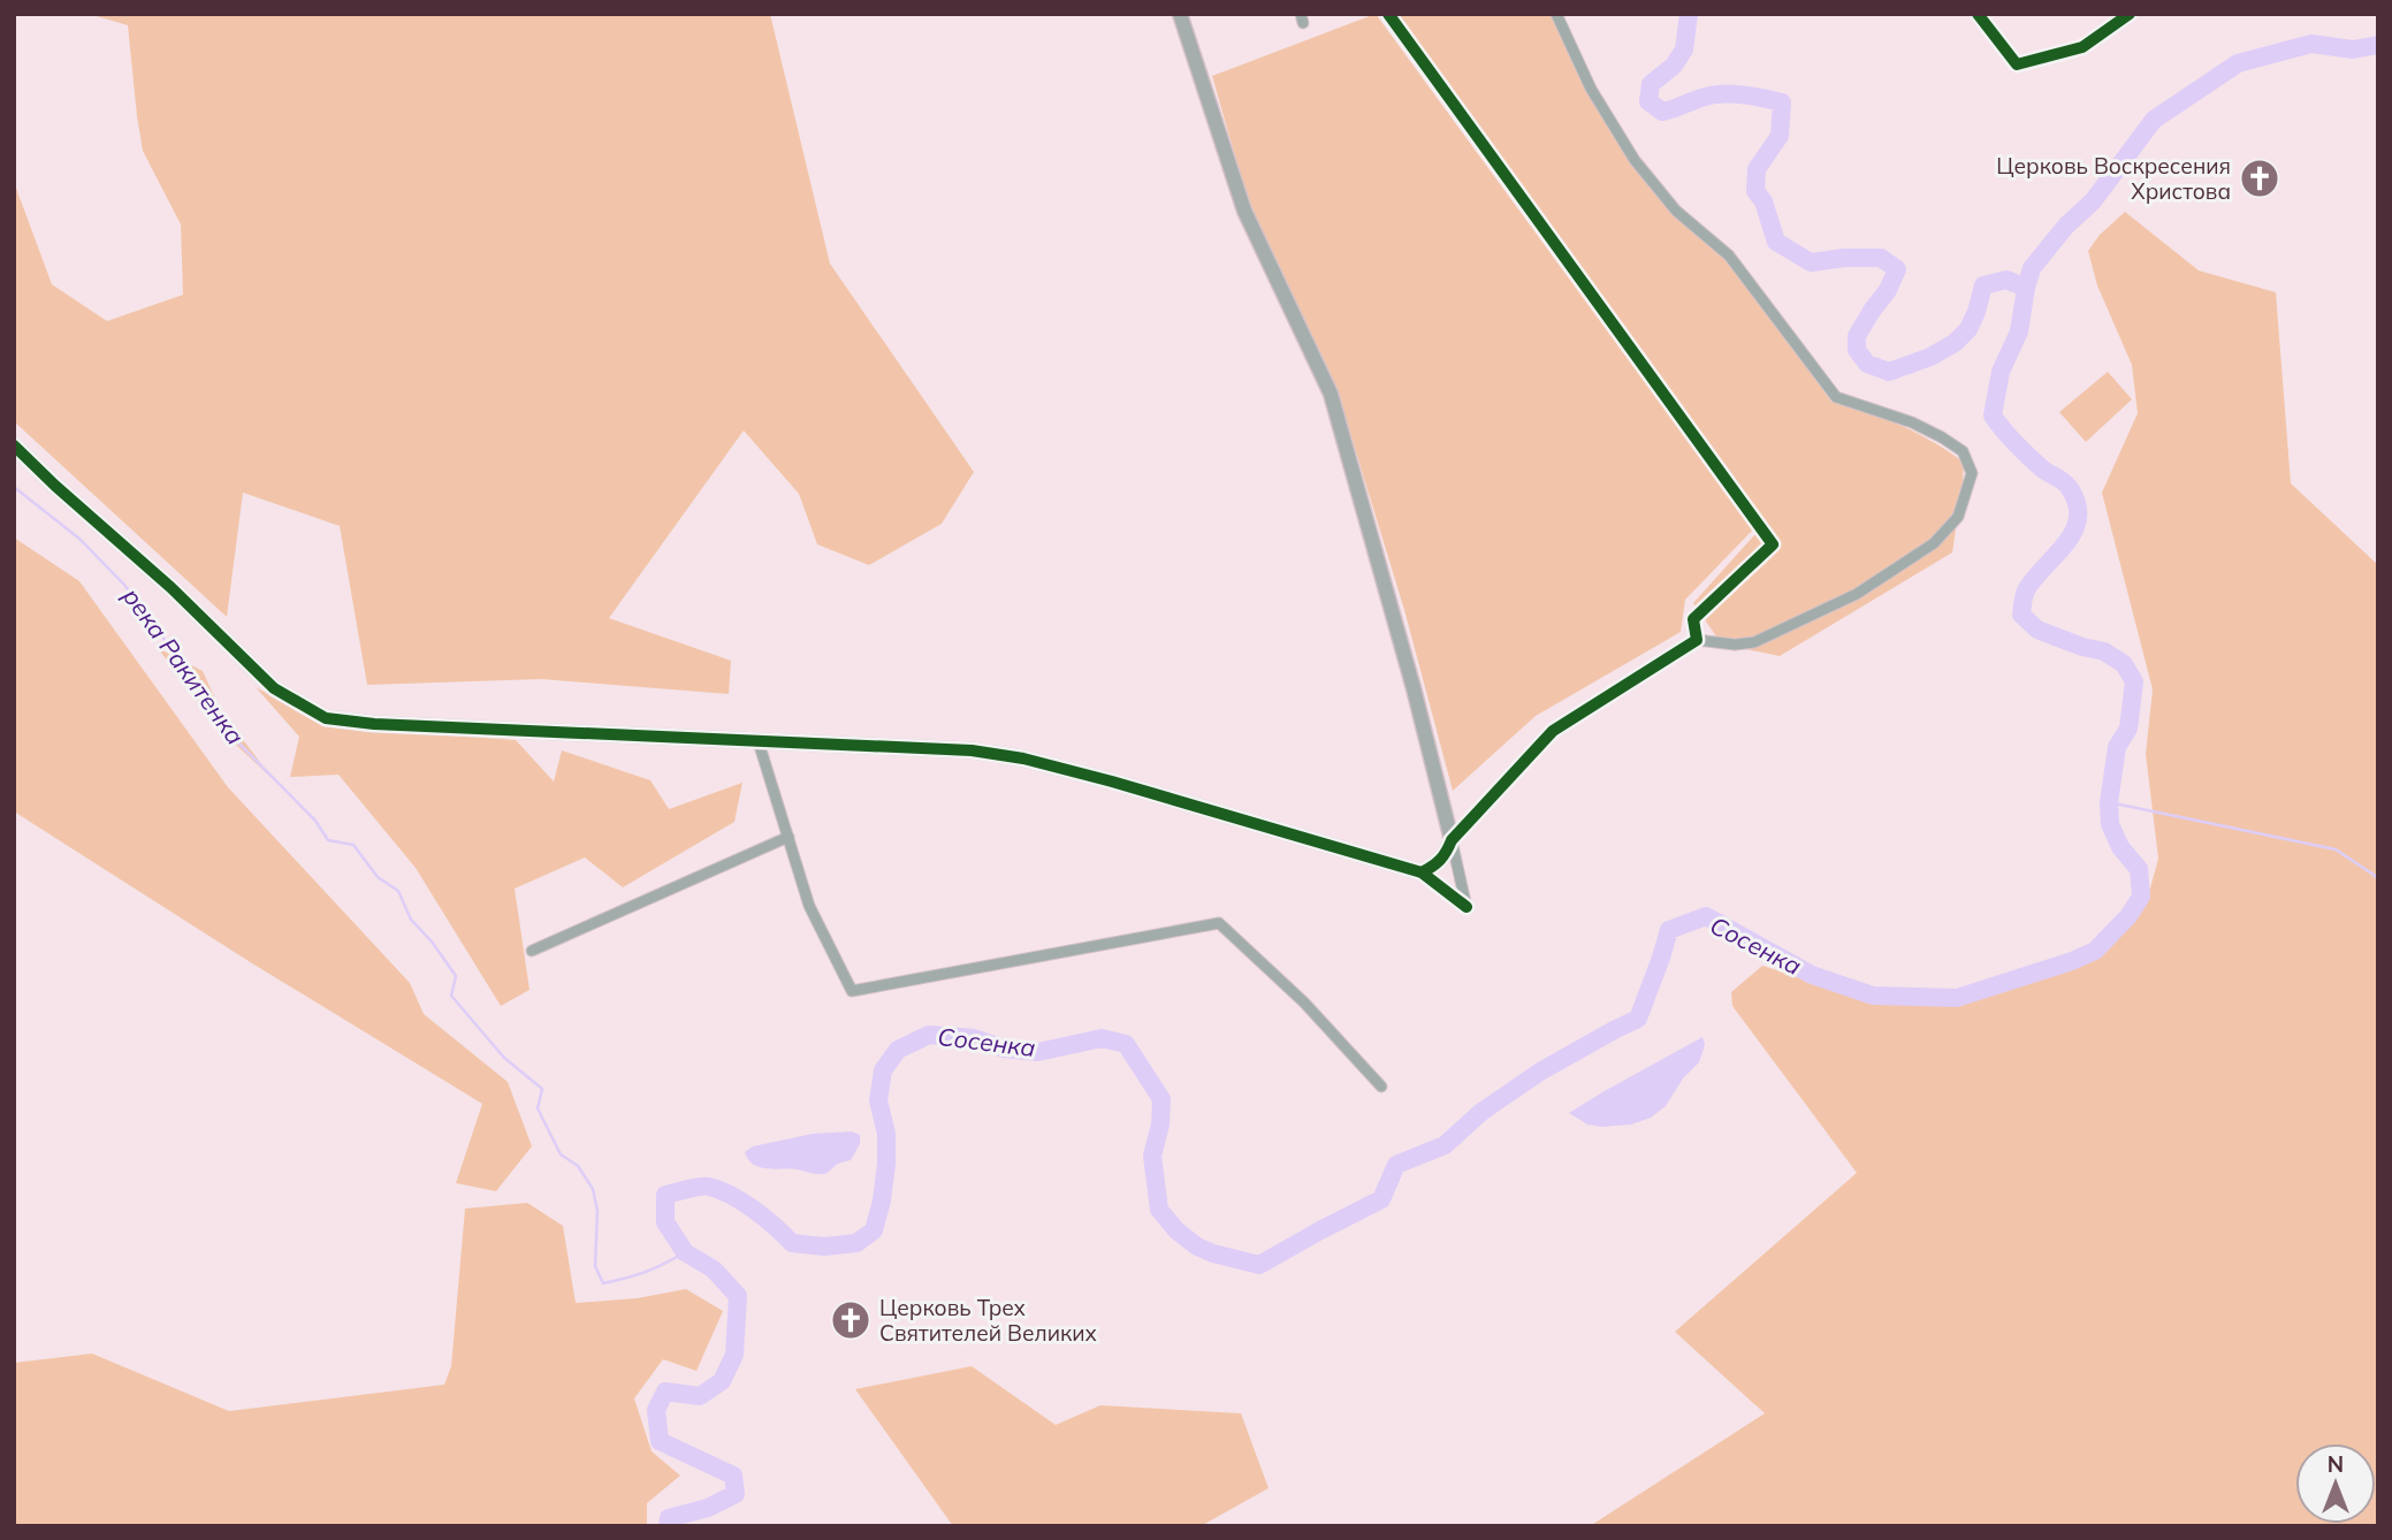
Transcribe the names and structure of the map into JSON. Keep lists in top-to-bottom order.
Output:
{
  "water": ["река Ракитенка", "Сосенка"],
  "places": {
    "church": ["Церковь Воскресения Христова", "Церковь Трех Святителей Великих"]
  },
  "north": "top"
}
